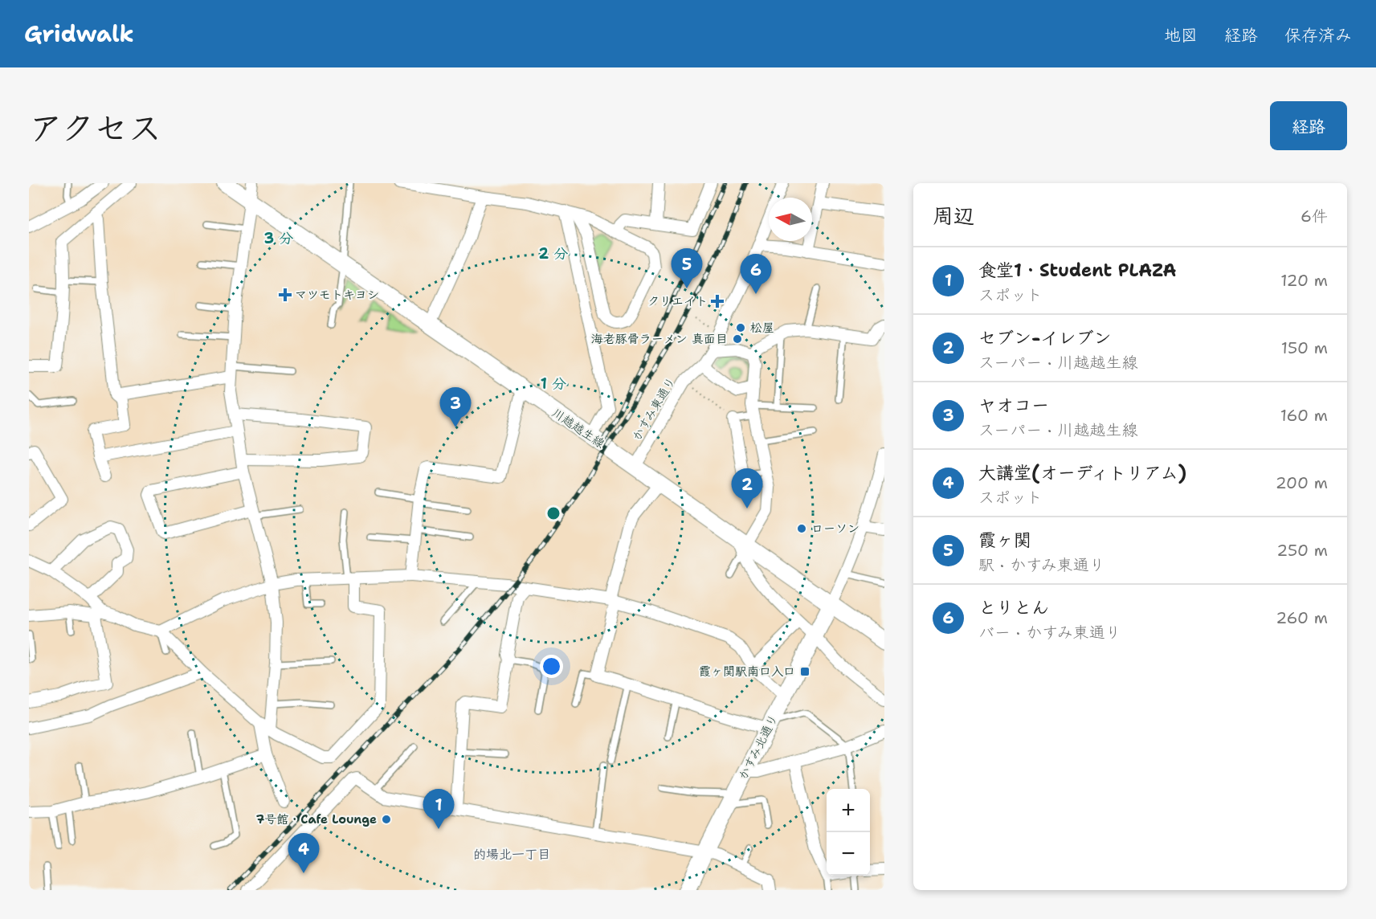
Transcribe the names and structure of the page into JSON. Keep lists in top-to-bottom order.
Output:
{
  "streets": {
    "main road": ["川越越生線", "かすみ北通り"],
    "street": ["かすみ東通り"]
  },
  "crossings": [
    ["かすみ東通り", "川越越生線"],
    ["川越越生線", "かすみ北通り"]
  ],
  "districts": ["的場北一丁目"],
  "places": {
    "health": ["マツモトキヨシ", "クリエイト"],
    "other": [
      "松屋",
      "海老豚骨ラーメン 真面目",
      "ローソン",
      "7号館・Cafe Lounge"
    ],
    "transit": ["霞ヶ関駅南口入口"]
  },
  "north": "left",
  "page": {
    "header": "Gridwalk",
    "nav": ["地図", "経路", "保存済み"],
    "title": "アクセス",
    "buttons": "経路",
    "heading": ["周辺", "6件"],
    "list": [
      {
        "mark": "1",
        "name": "食堂1・Student PLAZA",
        "note": "スポット",
        "value": "120 m"
      },
      {
        "mark": "2",
        "name": "セブン-イレブン",
        "note": "スーパー · 川越越生線",
        "value": "150 m"
      },
      {
        "mark": "3",
        "name": "ヤオコー",
        "note": "スーパー · 川越越生線",
        "value": "160 m"
      },
      {
        "mark": "4",
        "name": "大講堂(オーディトリアム)",
        "note": "スポット",
        "value": "200 m"
      },
      {
        "mark": "5",
        "name": "霞ヶ関",
        "note": "駅 · かすみ東通り",
        "value": "250 m"
      },
      {
        "mark": "6",
        "name": "とりとん",
        "note": "バー · かすみ東通り",
        "value": "260 m"
      }
    ],
    "pins": [
      "5",
      "6",
      "3",
      "2",
      "1",
      "4"
    ],
    "map_buttons": ["+", "−"]
  },
  "rings": ["3 分", "2 分", "1 分"]
}
